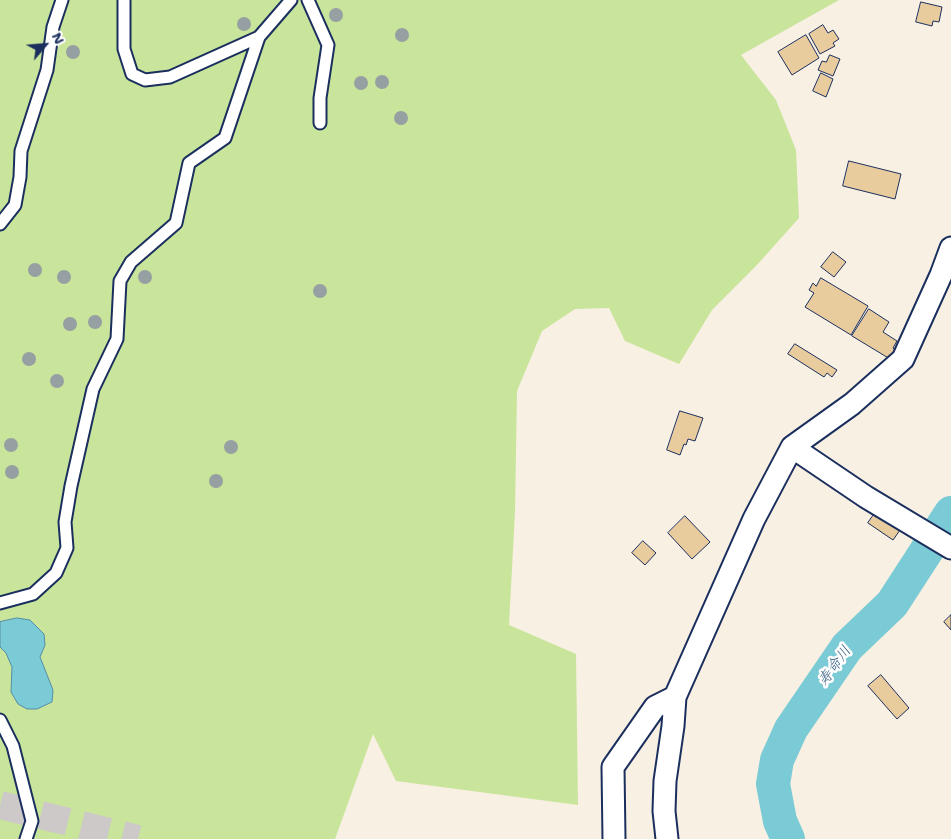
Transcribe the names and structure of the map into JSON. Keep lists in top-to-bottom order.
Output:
{
  "water": ["寿命川"],
  "north": "top right"
}
